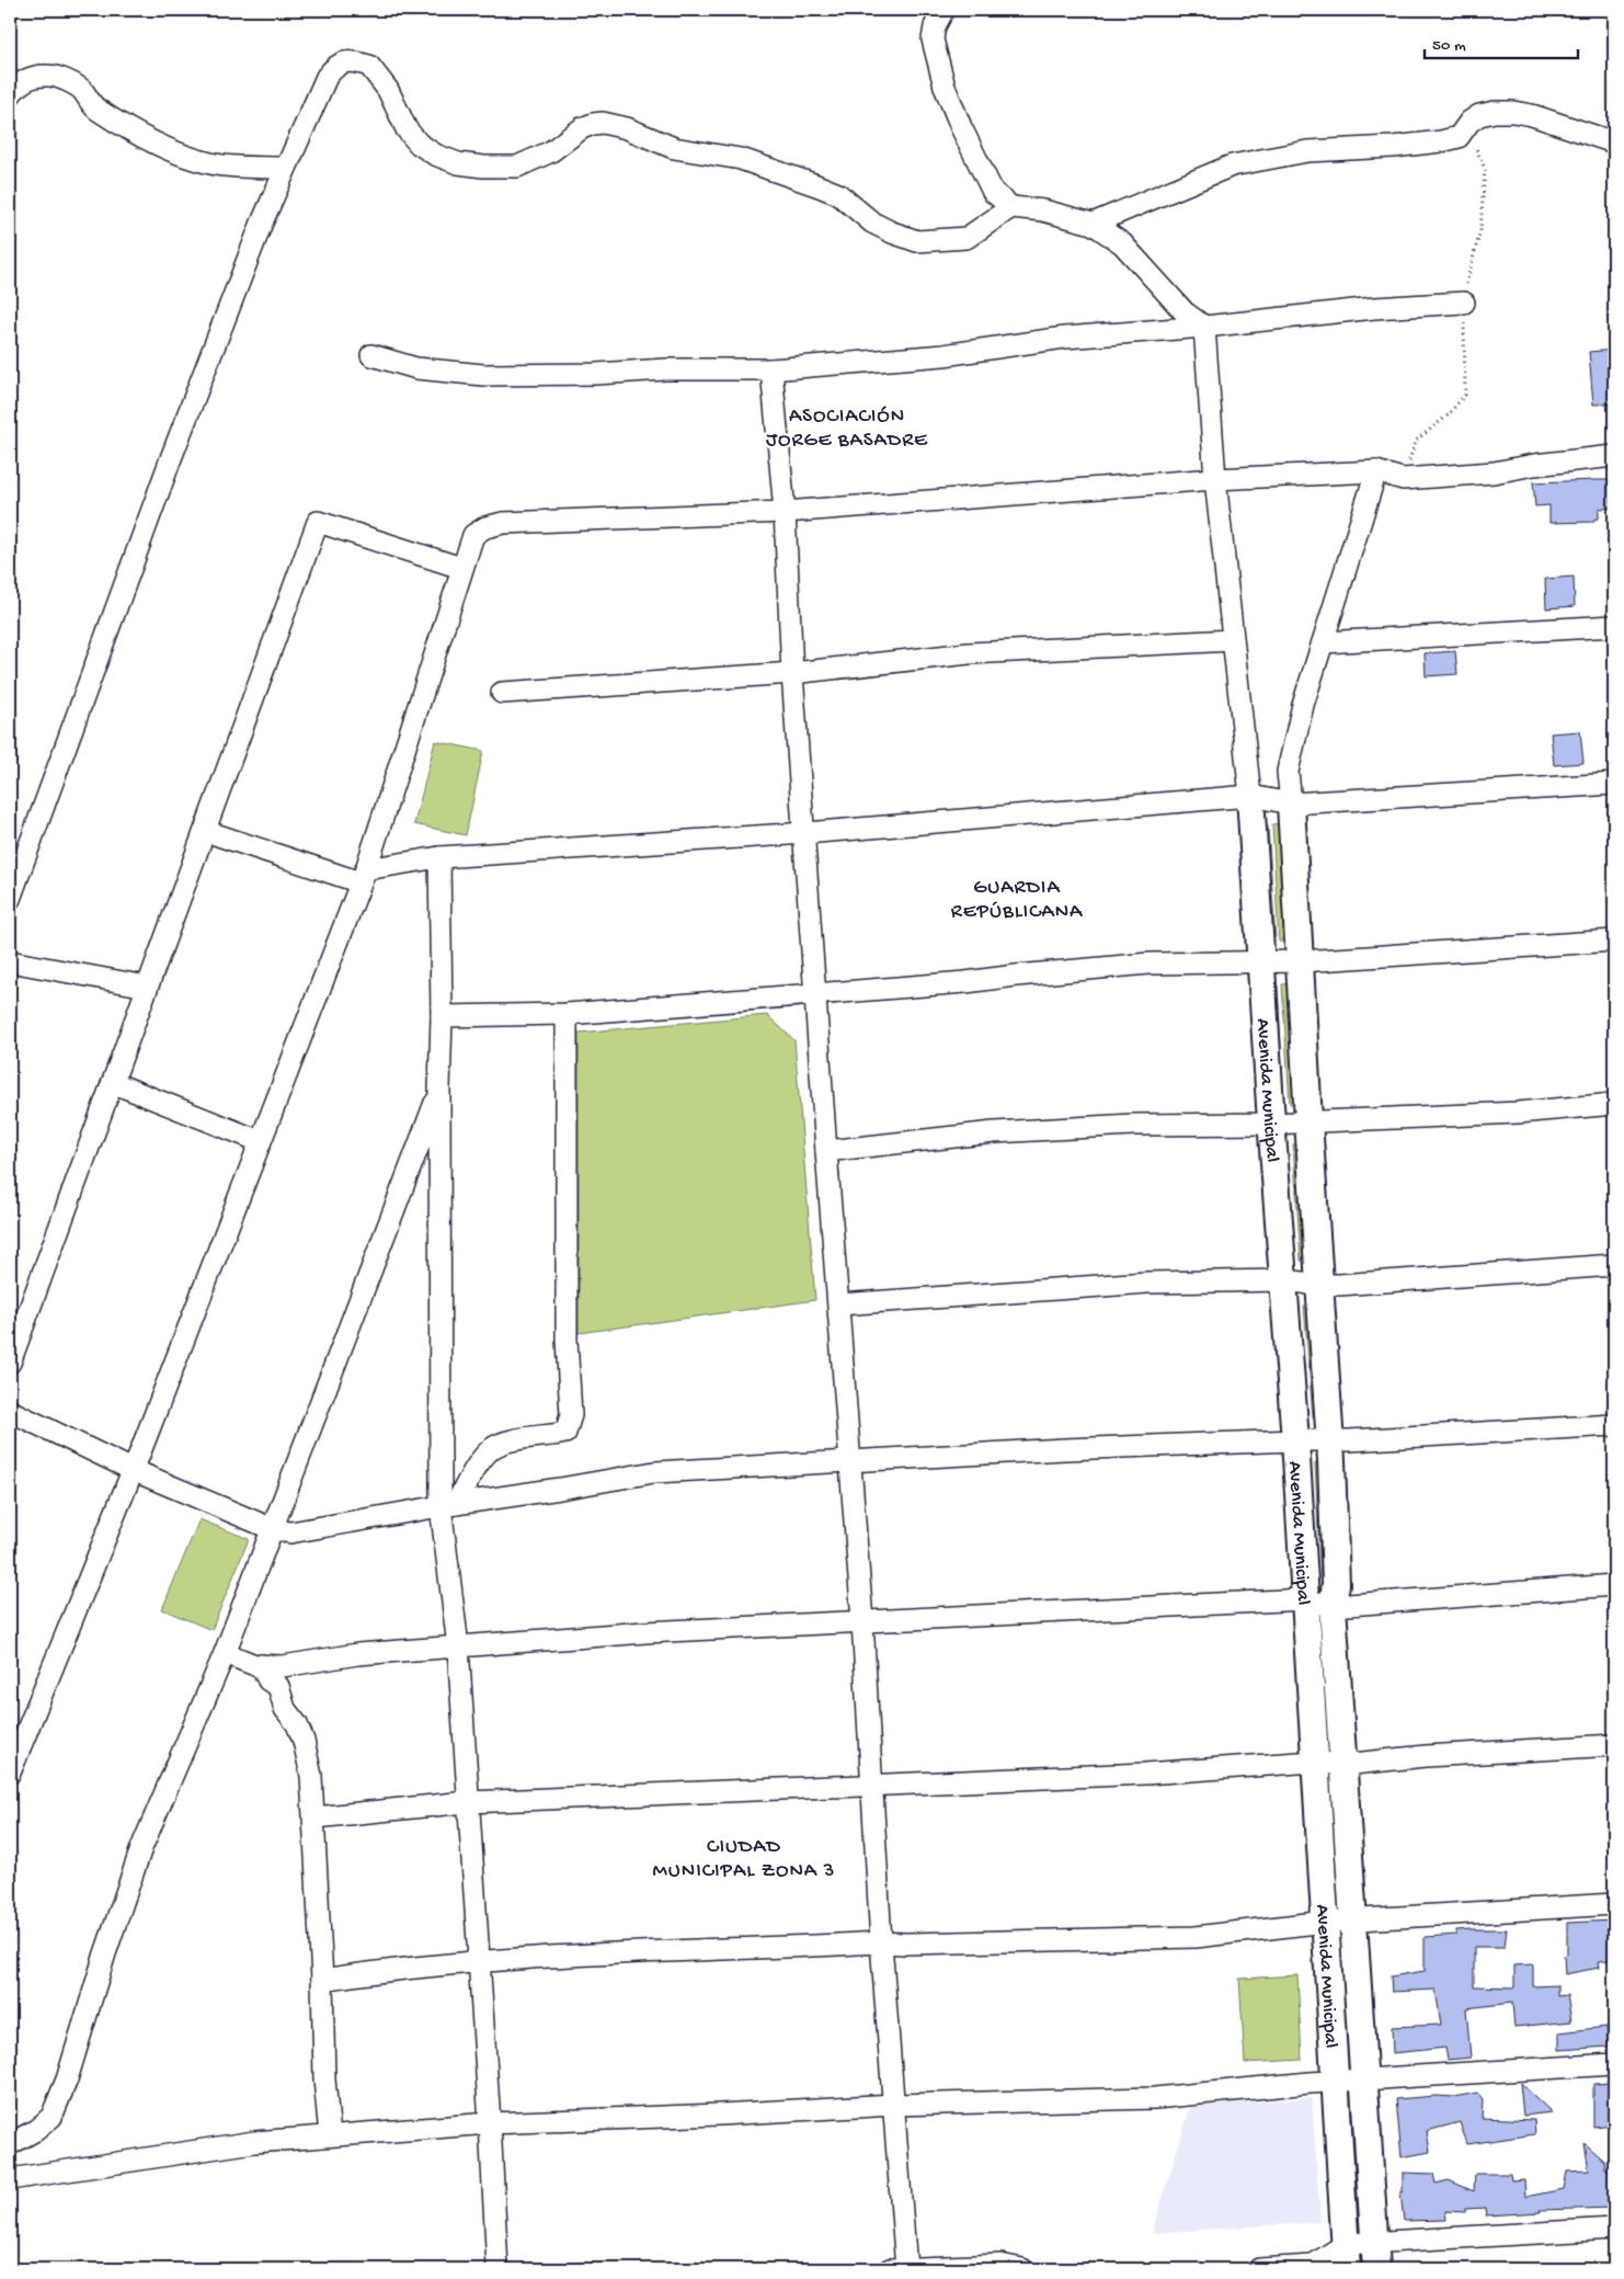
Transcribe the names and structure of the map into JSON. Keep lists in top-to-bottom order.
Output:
{
  "streets": {
    "street": ["Avenida Municipal"]
  },
  "districts": ["ASOCIACIÓN JORGE BASADRE", "GUARDIA REPÚBLICANA", "CIUDAD MUNICIPAL ZONA 3"],
  "scale_bar": "50 m"
}
